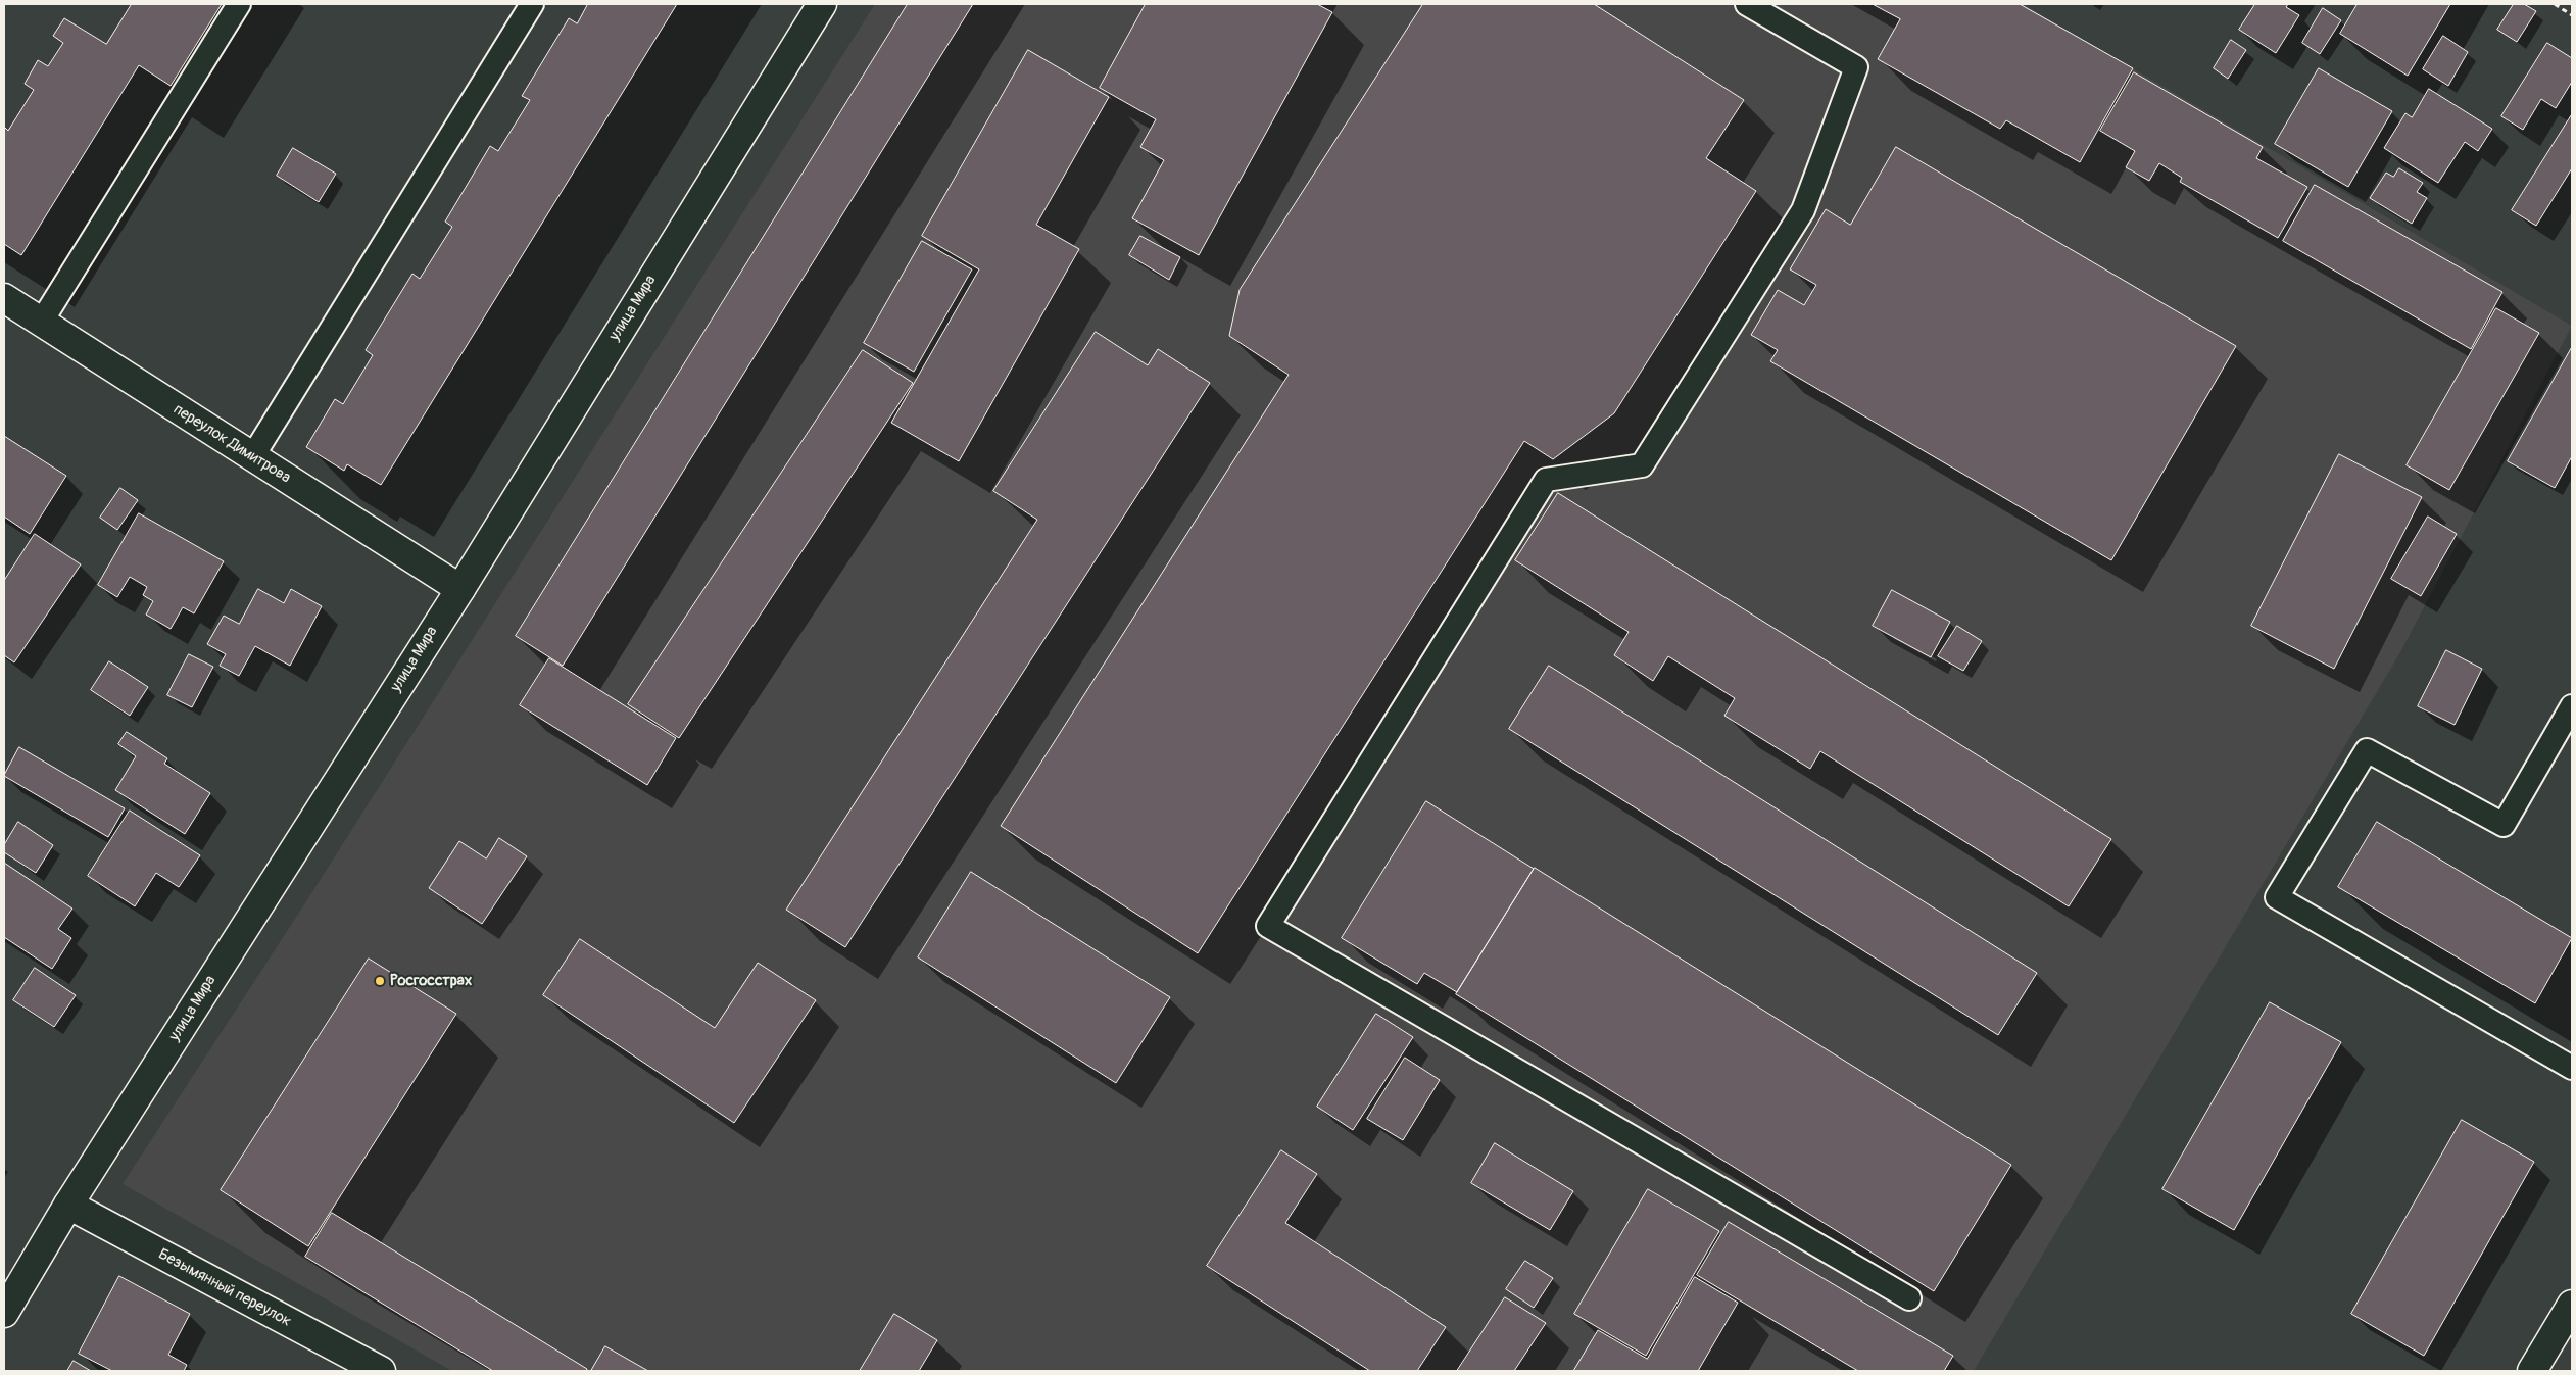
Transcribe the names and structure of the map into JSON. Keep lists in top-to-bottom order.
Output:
{
  "streets": {
    "street": ["улица Мира", "переулок Димитрова", "Безымянный переулок"]
  },
  "crossings": [
    ["улица Мира", "переулок Димитрова"],
    ["улица Мира", "Безымянный переулок"]
  ],
  "places": ["Росгосстрах"]
}
